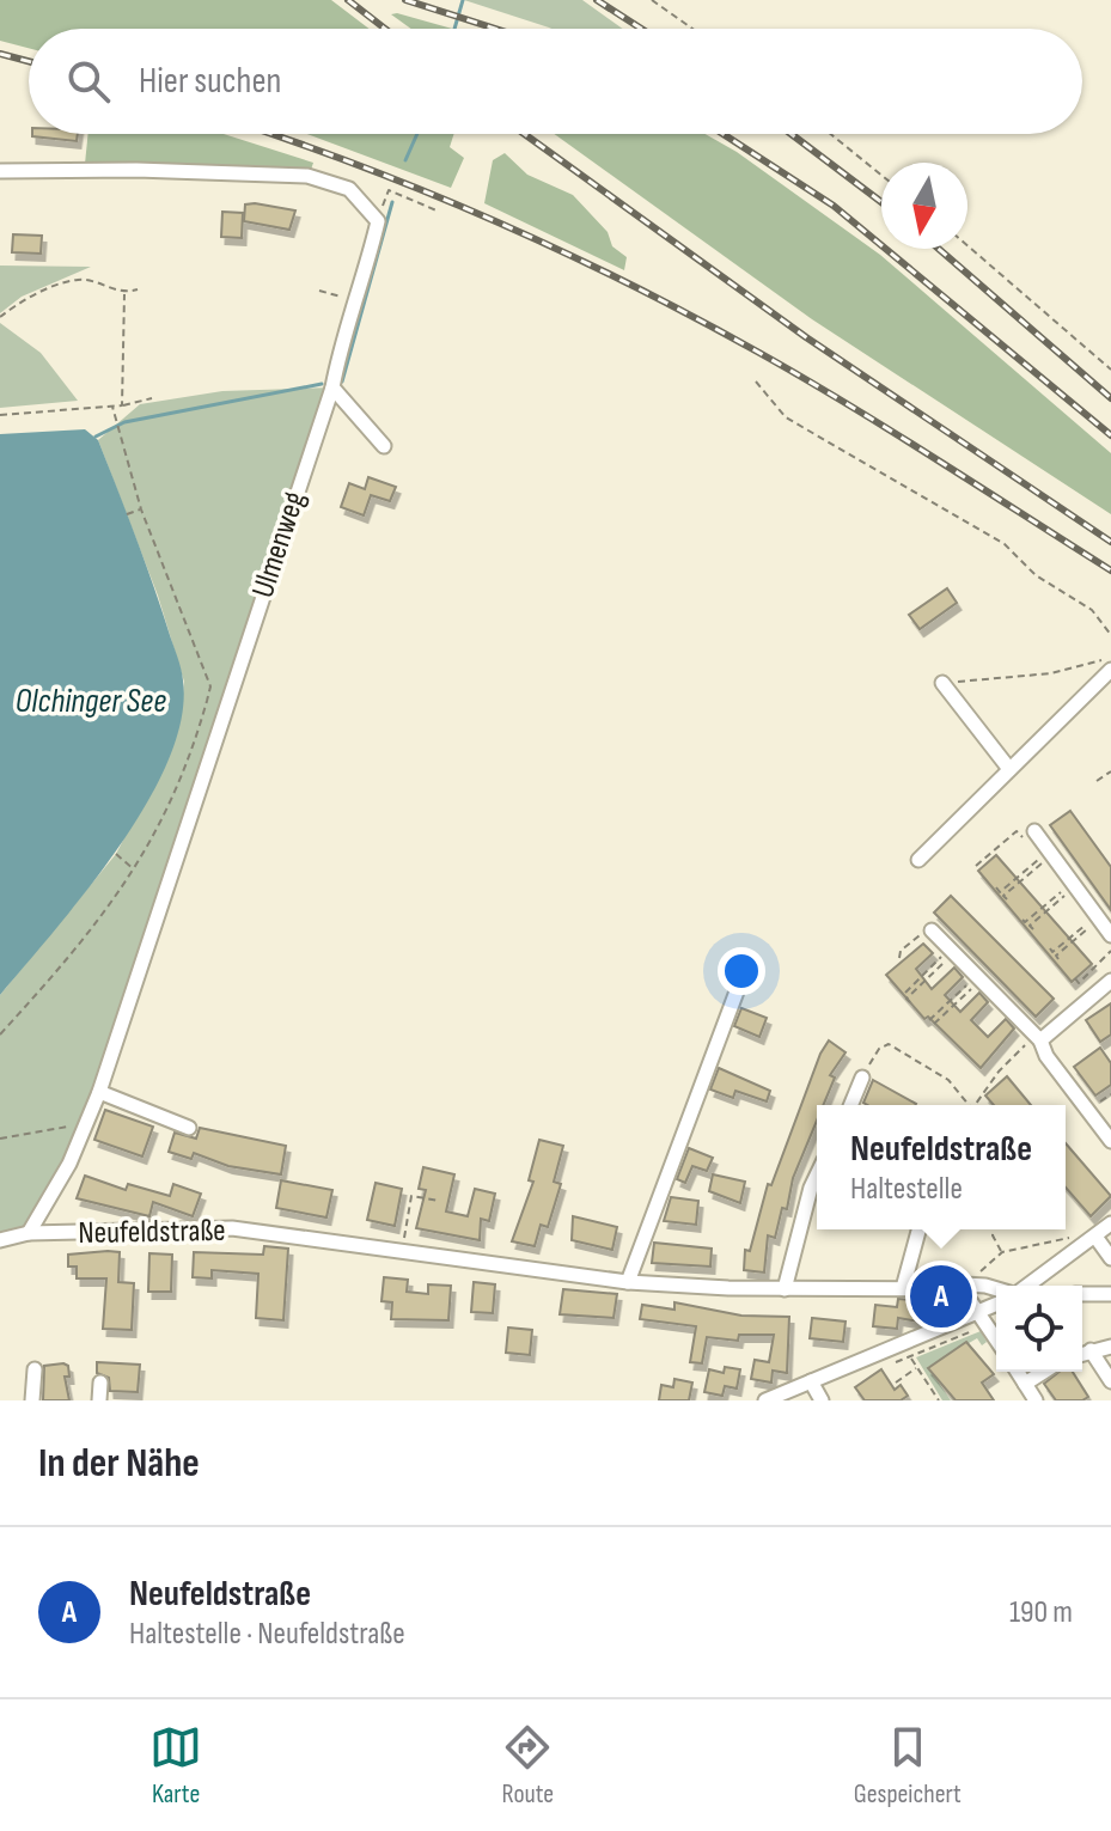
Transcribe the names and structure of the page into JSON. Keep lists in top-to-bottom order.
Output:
{
  "streets": {
    "street": ["Ulmenweg", "Neufeldstraße"]
  },
  "crossings": [
    ["Ulmenweg", "Neufeldstraße"]
  ],
  "water": ["Olchinger See"],
  "north": "bottom",
  "page": {
    "search": "Hier suchen",
    "popup": ["Neufeldstraße", "Haltestelle"],
    "pins": "A",
    "heading": "In der Nähe",
    "list": [
      {
        "mark": "A",
        "name": "Neufeldstraße",
        "note": "Haltestelle · Neufeldstraße",
        "value": "190 m"
      }
    ],
    "nav": ["Karte", "Route", "Gespeichert"]
  }
}
